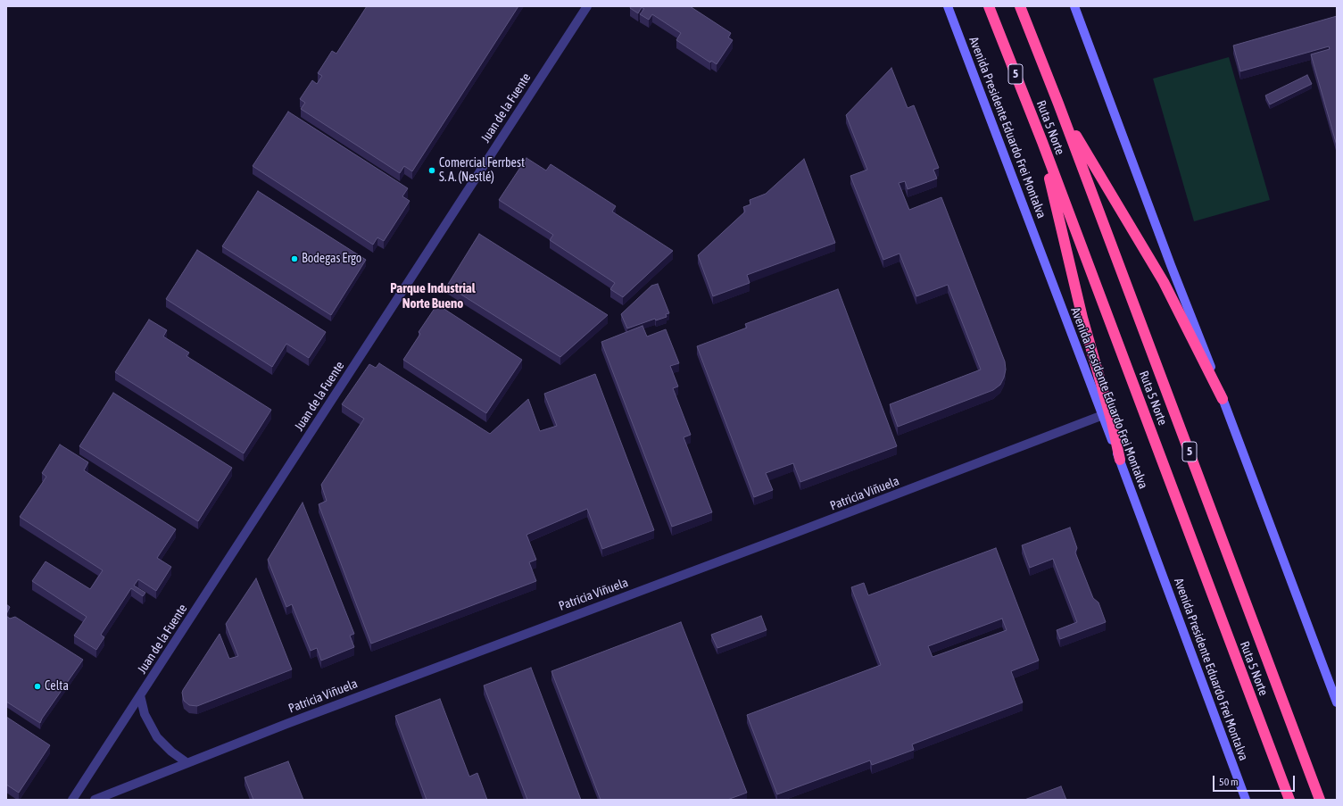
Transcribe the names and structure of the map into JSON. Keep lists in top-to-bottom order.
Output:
{
  "streets": {
    "highway": ["5", "Ruta 5 Norte"],
    "main road": ["Avenida Presidente Eduardo Frei Montalva"],
    "street": ["Juan de la Fuente", "Patricia Viñuela"]
  },
  "crossings": [
    ["Avenida Presidente Eduardo Frei Montalva", "Patricia Viñuela"]
  ],
  "districts": ["Parque Industrial Norte Bueno"],
  "places": ["Comercial Ferrbest S. A. (Nestlé)", "Bodegas Ergo", "Celta"],
  "scale_bar": "50 m"
}
